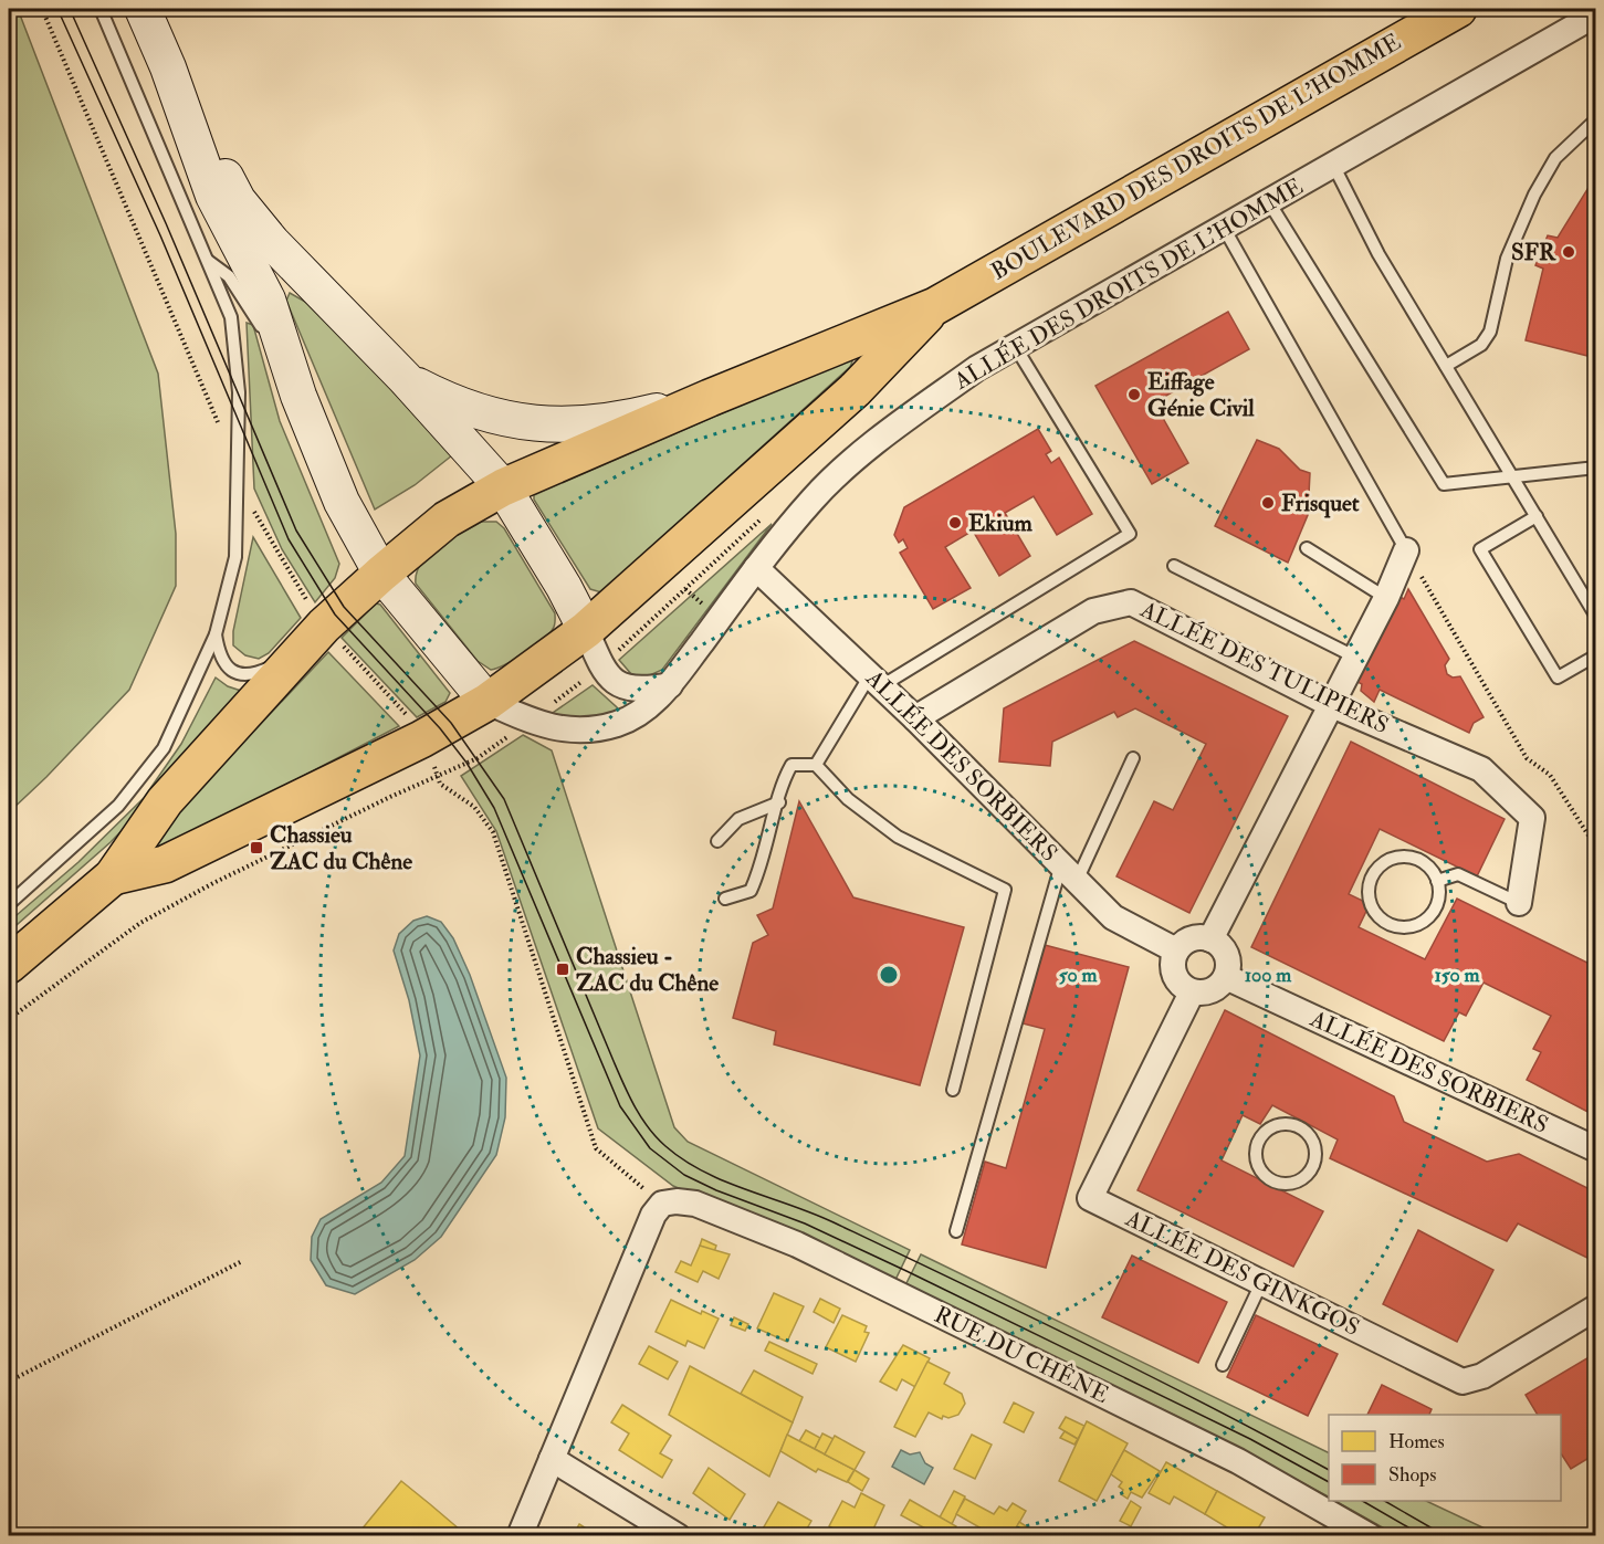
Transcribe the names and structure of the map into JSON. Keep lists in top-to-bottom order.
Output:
{
  "streets": {
    "main road": ["BOULEVARD DES DROITS DE L'HOMME"],
    "street": [
      "ALLÉE DES DROITS DE L'HOMME",
      "ALLÉE DES TULIPIERS",
      "ALLÉE DES SORBIERS",
      "ALLÉE DES GINKGOS",
      "RUE DU CHÊNE"
    ]
  },
  "crossings": [
    ["BOULEVARD DES DROITS DE L'HOMME", "ALLÉE DES DROITS DE L'HOMME"],
    ["ALLÉE DES DROITS DE L'HOMME", "ALLÉE DES SORBIERS"],
    ["ALLÉE DES TULIPIERS", "ALLÉE DES SORBIERS"],
    ["ALLÉE DES SORBIERS", "ALLÉE DES GINKGOS"]
  ],
  "places": {
    "other": [
      "SFR",
      "Eiffage Génie Civil",
      "Frisquet",
      "Ekium"
    ],
    "transit": ["Chassieu ZAC du Chêne", "Chassieu - ZAC du Chêne"]
  },
  "legend": ["Homes", "Shops"],
  "rings": ["50 m", "100 m", "150 m"]
}
